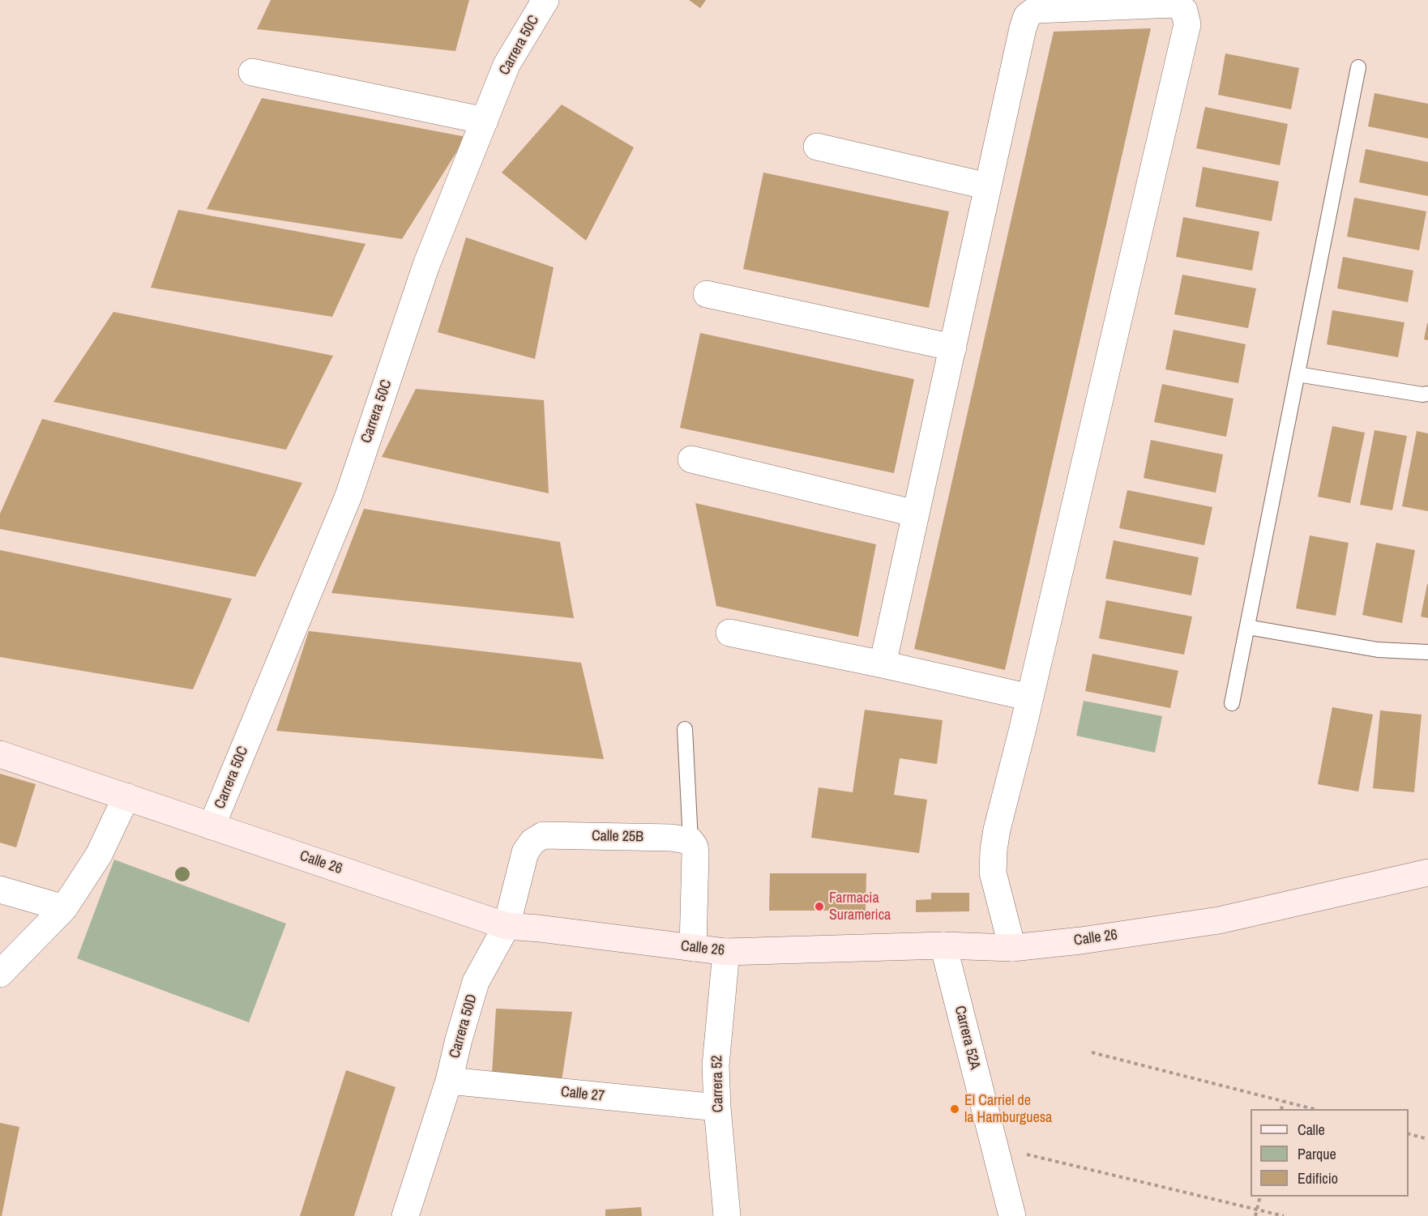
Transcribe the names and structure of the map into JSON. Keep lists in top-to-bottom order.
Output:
{
  "streets": {
    "street": [
      "Carrera 50C",
      "Calle 25B",
      "Calle 26",
      "Carrera 50D",
      "Carrera 52A",
      "Carrera 52",
      "Calle 27"
    ]
  },
  "crossings": [
    ["Carrera 50C", "Calle 26"],
    ["Calle 25B", "Carrera 50D"],
    ["Calle 26", "Carrera 50D"],
    ["Calle 26", "Carrera 52A"],
    ["Calle 26", "Carrera 52"],
    ["Carrera 50D", "Calle 27"],
    ["Carrera 52", "Calle 27"]
  ],
  "places": ["Farmacia Suramerica", "El Carriel de la Hamburguesa"],
  "legend": ["Calle", "Parque", "Edificio"]
}
